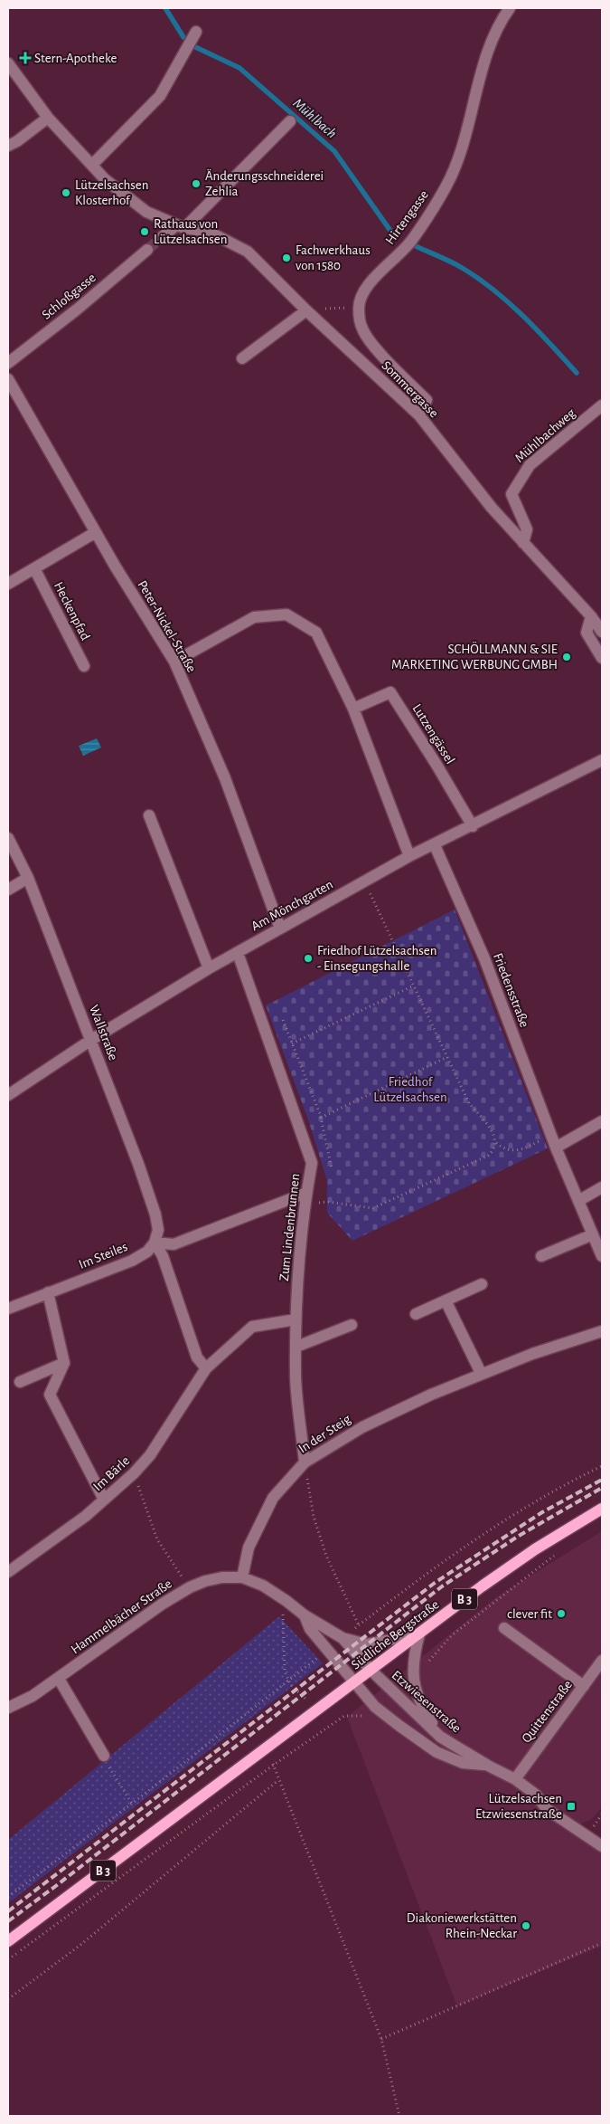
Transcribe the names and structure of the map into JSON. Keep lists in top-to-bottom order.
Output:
{
  "streets": {
    "main road": ["B 3", "Südliche Bergstraße"],
    "street": [
      "Hirtengasse",
      "Schloßgasse",
      "Sommergasse",
      "Mühlbachweg",
      "Heckenpfad",
      "Peter-Nickel-Straße",
      "Lutzengässel",
      "Am Mönchgarten",
      "Friedensstraße",
      "Wallstraße",
      "Zum Lindenbrunnen",
      "Im Steiles",
      "In der Steig",
      "Im Bärle",
      "Hammelbächer Straße",
      "Etzwiesenstraße",
      "Quittenstraße"
    ]
  },
  "crossings": [
    ["Sommergasse", "Mühlbachweg"],
    ["Peter-Nickel-Straße", "Am Mönchgarten"],
    ["Lutzengässel", "Am Mönchgarten"],
    ["Am Mönchgarten", "Friedensstraße"],
    ["Am Mönchgarten", "Wallstraße"],
    ["Am Mönchgarten", "Zum Lindenbrunnen"],
    ["Wallstraße", "Im Steiles"],
    ["Zum Lindenbrunnen", "In der Steig"],
    ["Zum Lindenbrunnen", "Im Bärle"],
    ["In der Steig", "Hammelbächer Straße"],
    ["Hammelbächer Straße", "Südliche Bergstraße"],
    ["Hammelbächer Straße", "Etzwiesenstraße"],
    ["Südliche Bergstraße", "Etzwiesenstraße"],
    ["Etzwiesenstraße", "Quittenstraße"]
  ],
  "water": ["Mühlbach"],
  "parks": ["Friedhof Lützelsachsen"],
  "places": {
    "health": ["Stern-Apotheke"],
    "other": [
      "Änderungsschneiderei Zehlia",
      "Lützelsachsen Klosterhof",
      "Rathaus von Lützelsachsen",
      "Fachwerkhaus von 1580",
      "SCHÖLLMANN & SIE MARKETING WERBUNG GMBH",
      "Friedhof Lützelsachsen - Einsegungshalle",
      "clever fit",
      "Diakoniewerkstätten Rhein-Neckar"
    ],
    "transit": ["Lützelsachsen Etzwiesenstraße"]
  }
}
